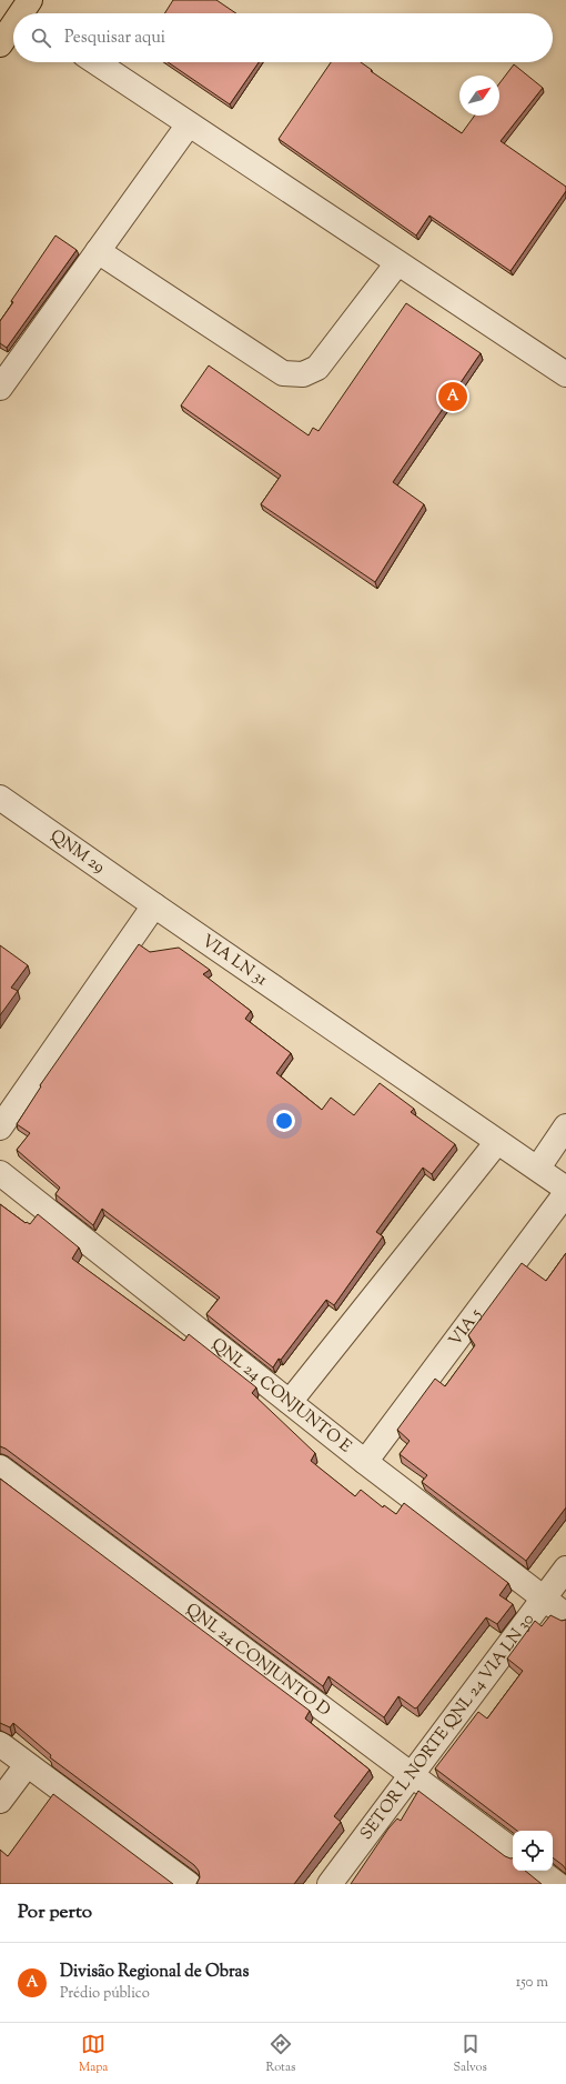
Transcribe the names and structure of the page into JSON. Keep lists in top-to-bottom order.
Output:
{
  "streets": {
    "street": [
      "QNM 29",
      "VIA LN 31",
      "VIA 5",
      "QNL 24 CONJUNTO E",
      "QNL 24 CONJUNTO D",
      "SETOR L NORTE QNL 24 VIA LN 30"
    ]
  },
  "crossings": [
    ["QNM 29", "VIA LN 31"],
    ["VIA 5", "QNL 24 CONJUNTO E"],
    ["QNL 24 CONJUNTO E", "SETOR L NORTE QNL 24 VIA LN 30"],
    ["QNL 24 CONJUNTO D", "SETOR L NORTE QNL 24 VIA LN 30"]
  ],
  "north": "top right",
  "page": {
    "search": "Pesquisar aqui",
    "pins": "A",
    "heading": "Por perto",
    "list": [
      {
        "mark": "A",
        "name": "Divisão Regional de Obras",
        "note": "Prédio público",
        "value": "150 m"
      }
    ],
    "nav": ["Mapa", "Rotas", "Salvos"]
  }
}
